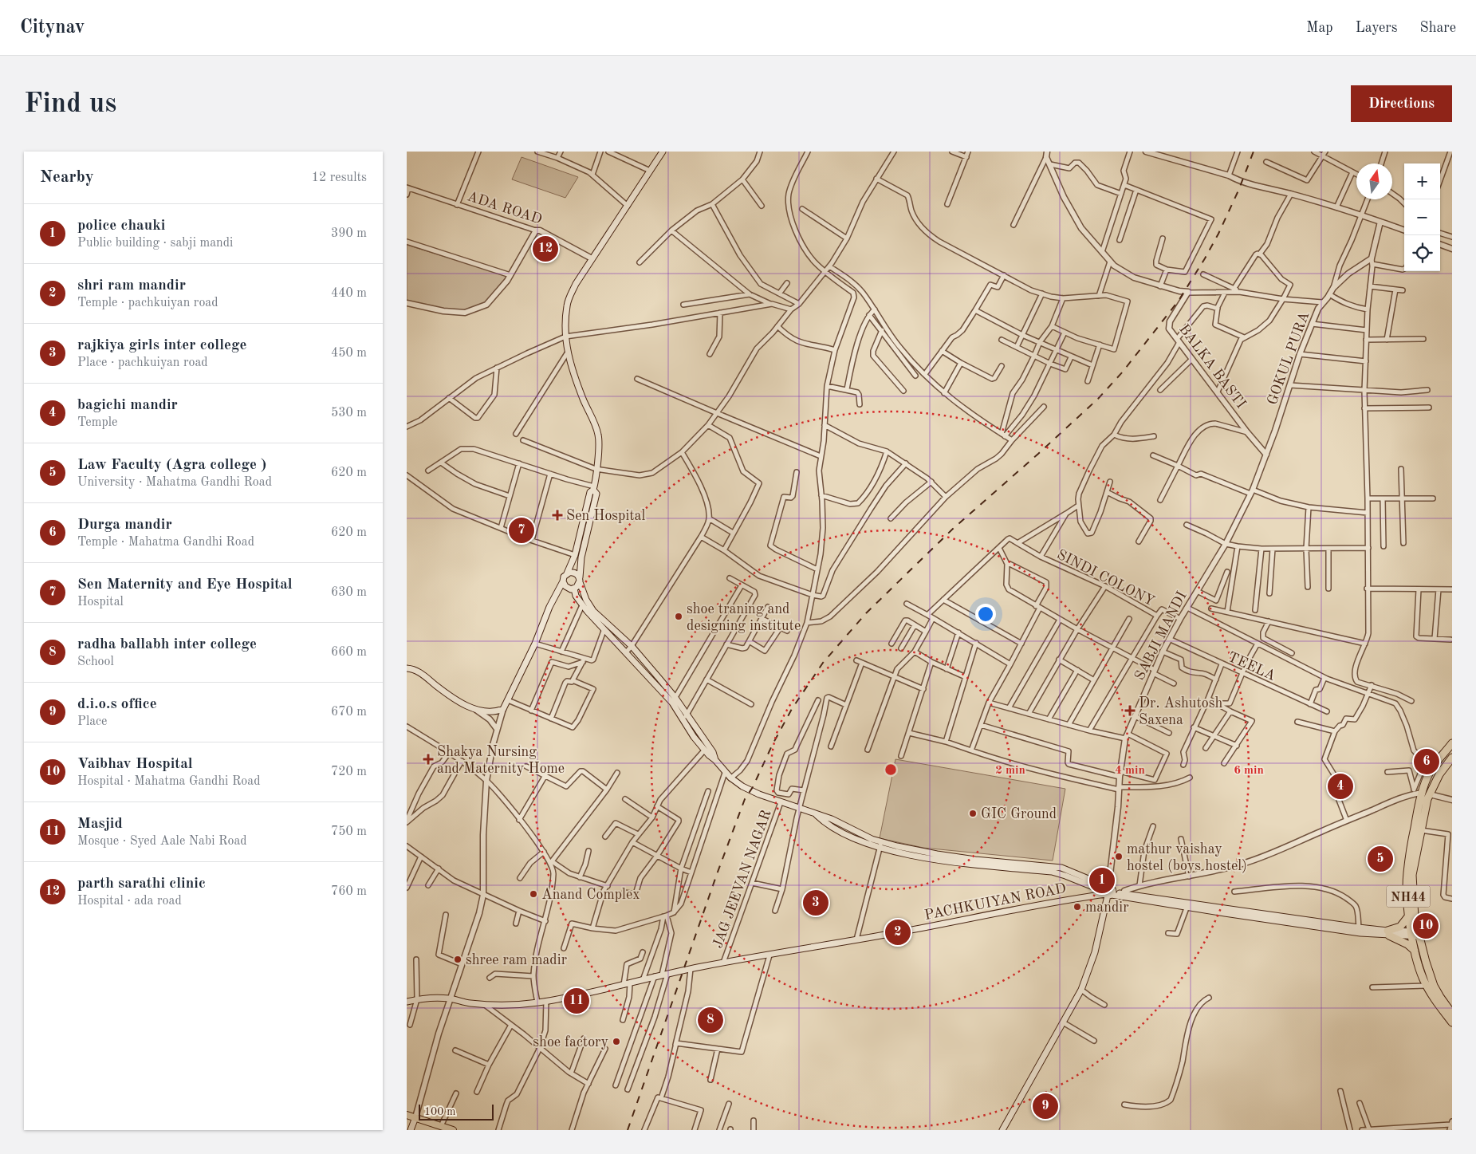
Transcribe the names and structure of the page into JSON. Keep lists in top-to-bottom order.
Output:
{
  "streets": {
    "highway": ["NH44"],
    "main road": ["PACHKUIYAN ROAD"],
    "street": [
      "ADA ROAD",
      "GOKUL PURA",
      "BALKA BASTI",
      "SINDI COLONY",
      "SABJI MANDI",
      "TEELA",
      "JAG JEEVAN NAGAR"
    ]
  },
  "crossings": [
    ["GOKUL PURA", "BALKA BASTI"],
    ["GOKUL PURA", "SABJI MANDI"],
    ["BALKA BASTI", "SABJI MANDI"],
    ["SINDI COLONY", "SABJI MANDI"],
    ["SABJI MANDI", "TEELA"],
    ["SABJI MANDI", "PACHKUIYAN ROAD"],
    ["JAG JEEVAN NAGAR", "PACHKUIYAN ROAD"]
  ],
  "places": {
    "health": ["Sen Hospital", "Dr. Ashutosh Saxena", "Shakya Nursing and Maternity Home"],
    "other": [
      "shoe traning and designing institute",
      "GIC Ground",
      "mathur vaishay hostel (boys hostel)",
      "Anand Complex",
      "mandir",
      "shree ram madir",
      "shoe factory"
    ]
  },
  "scale_bar": "100 m",
  "north": "top",
  "page": {
    "header": "Citynav",
    "nav": ["Map", "Layers", "Share"],
    "buttons": "Directions",
    "title": "Find us",
    "heading": ["Nearby", "12 results"],
    "map_buttons": ["+", "−"],
    "list": [
      {
        "mark": "1",
        "name": "police chauki",
        "note": "Public building · sabji mandi",
        "value": "390 m"
      },
      {
        "mark": "2",
        "name": "shri ram mandir",
        "note": "Temple · pachkuiyan road",
        "value": "440 m"
      },
      {
        "mark": "3",
        "name": "rajkiya girls inter college",
        "note": "Place · pachkuiyan road",
        "value": "450 m"
      },
      {
        "mark": "4",
        "name": "bagichi mandir",
        "note": "Temple",
        "value": "530 m"
      },
      {
        "mark": "5",
        "name": "Law Faculty (Agra college )",
        "note": "University · Mahatma Gandhi Road",
        "value": "620 m"
      },
      {
        "mark": "6",
        "name": "Durga mandir",
        "note": "Temple · Mahatma Gandhi Road",
        "value": "620 m"
      },
      {
        "mark": "7",
        "name": "Sen Maternity and Eye Hospital",
        "note": "Hospital",
        "value": "630 m"
      },
      {
        "mark": "8",
        "name": "radha ballabh inter college",
        "note": "School",
        "value": "660 m"
      },
      {
        "mark": "9",
        "name": "d.i.o.s office",
        "note": "Place",
        "value": "670 m"
      },
      {
        "mark": "10",
        "name": "Vaibhav Hospital",
        "note": "Hospital · Mahatma Gandhi Road",
        "value": "720 m"
      },
      {
        "mark": "11",
        "name": "Masjid",
        "note": "Mosque · Syed Aale Nabi Road",
        "value": "750 m"
      },
      {
        "mark": "12",
        "name": "parth sarathi clinic",
        "note": "Hospital · ada road",
        "value": "760 m"
      }
    ],
    "pins": [
      "12",
      "7",
      "6",
      "4",
      "5",
      "1",
      "3",
      "10",
      "2",
      "11",
      "8",
      "9"
    ],
    "scale": "100 m"
  },
  "rings": ["2 min", "4 min", "6 min"]
}
